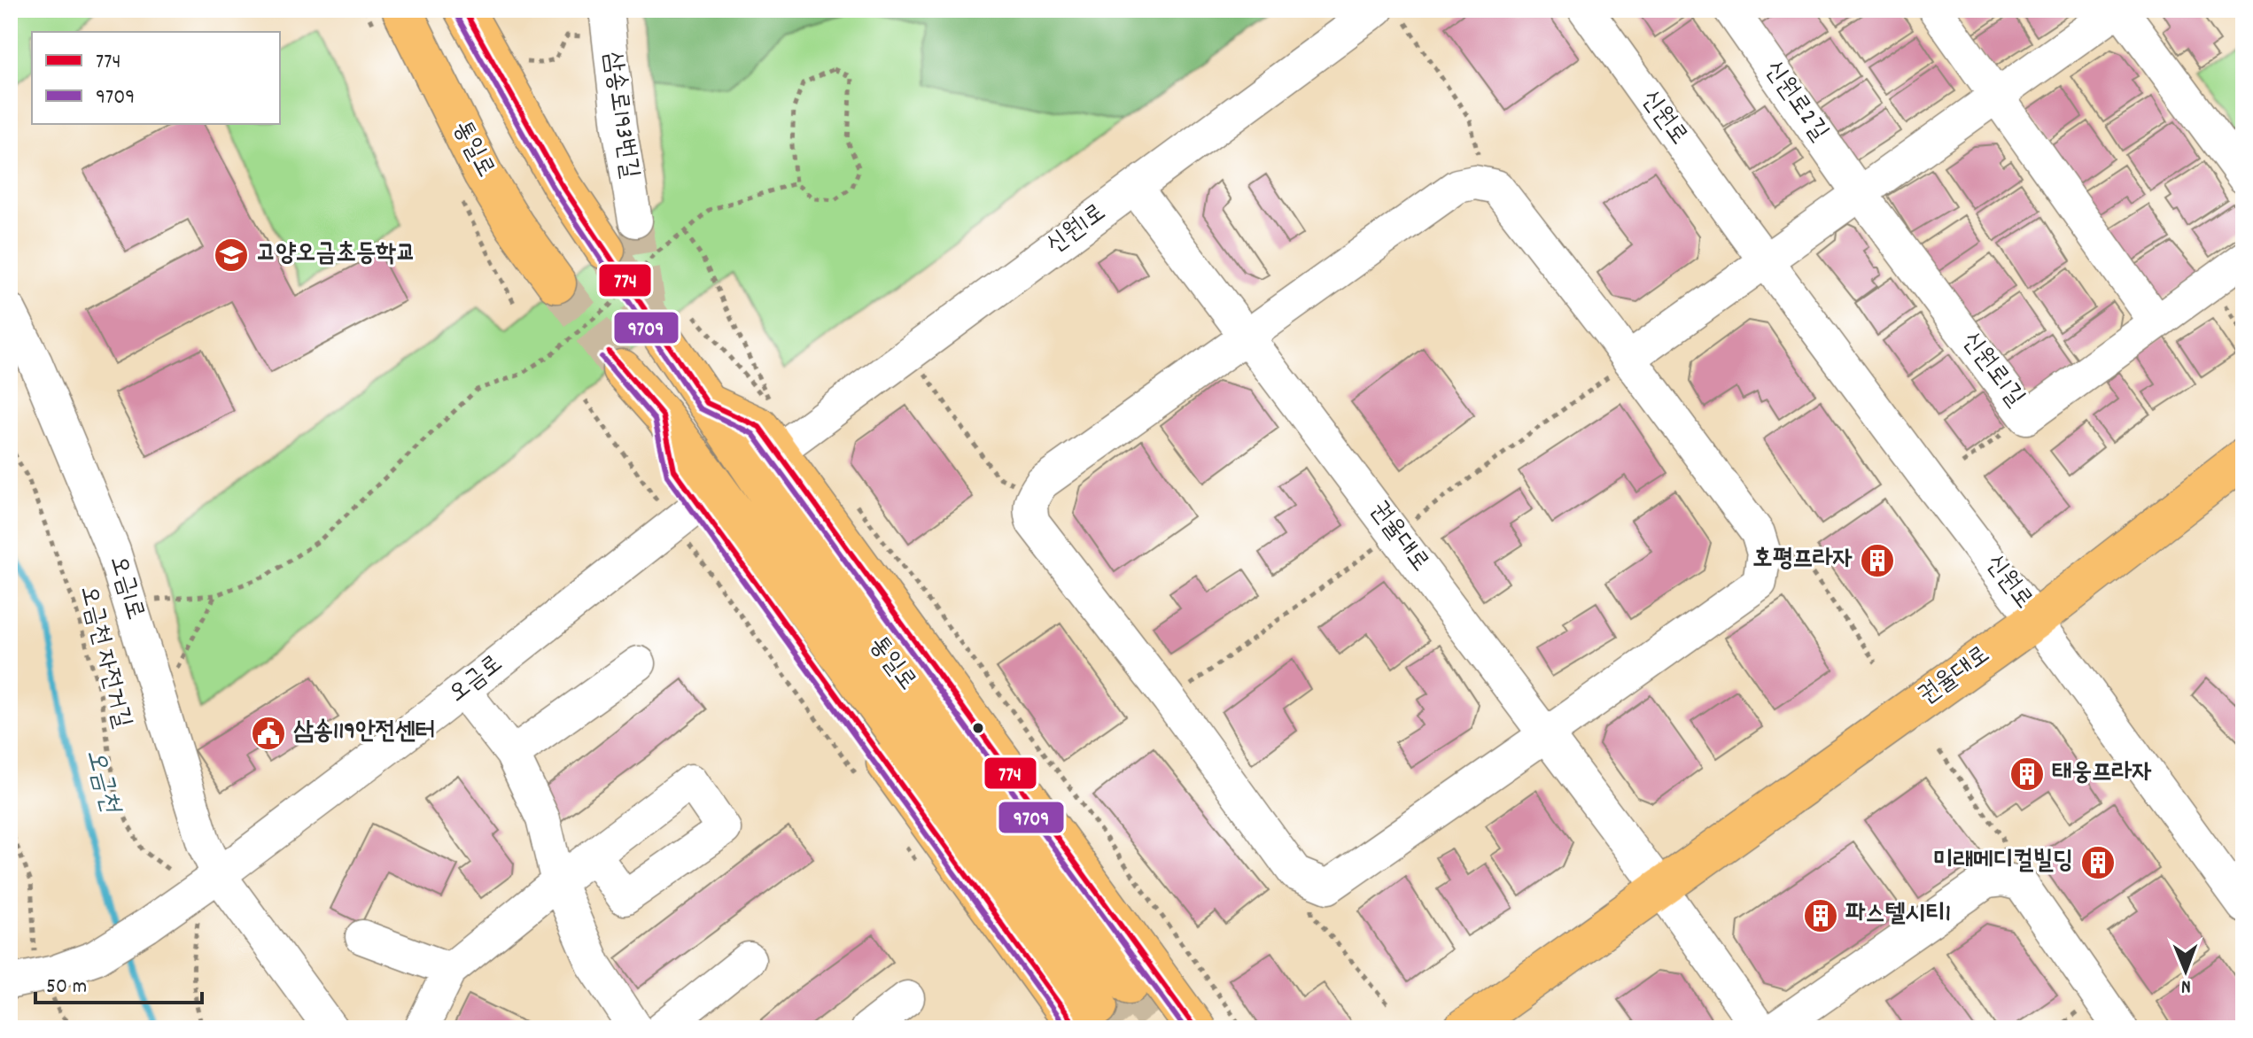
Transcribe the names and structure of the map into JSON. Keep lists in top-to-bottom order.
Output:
{
  "streets": {
    "main road": ["통일로", "권율대로"],
    "street": [
      "신원로2길",
      "삼송로193번길",
      "신원로",
      "신원1로",
      "신원로1길",
      "오금1로",
      "오금로"
    ],
    "path": ["오금천 자전거길"]
  },
  "crossings": [
    ["신원로2길", "신원로1길"],
    ["신원로", "권율대로"],
    ["신원1로", "권율대로"],
    ["오금1로", "오금로"]
  ],
  "water": ["오금천"],
  "places": {
    "school or university": ["고양오금초등학교"],
    "building": [
      "호평프라자",
      "태웅프라자",
      "미래메디컬빌딩",
      "파스텔시티1"
    ],
    "public building": ["삼송119안전센터"]
  },
  "lines": ["transit line 774", "transit line 9709"],
  "legend": ["774", "9709"],
  "scale_bar": "50 m",
  "north": "bottom"
}
